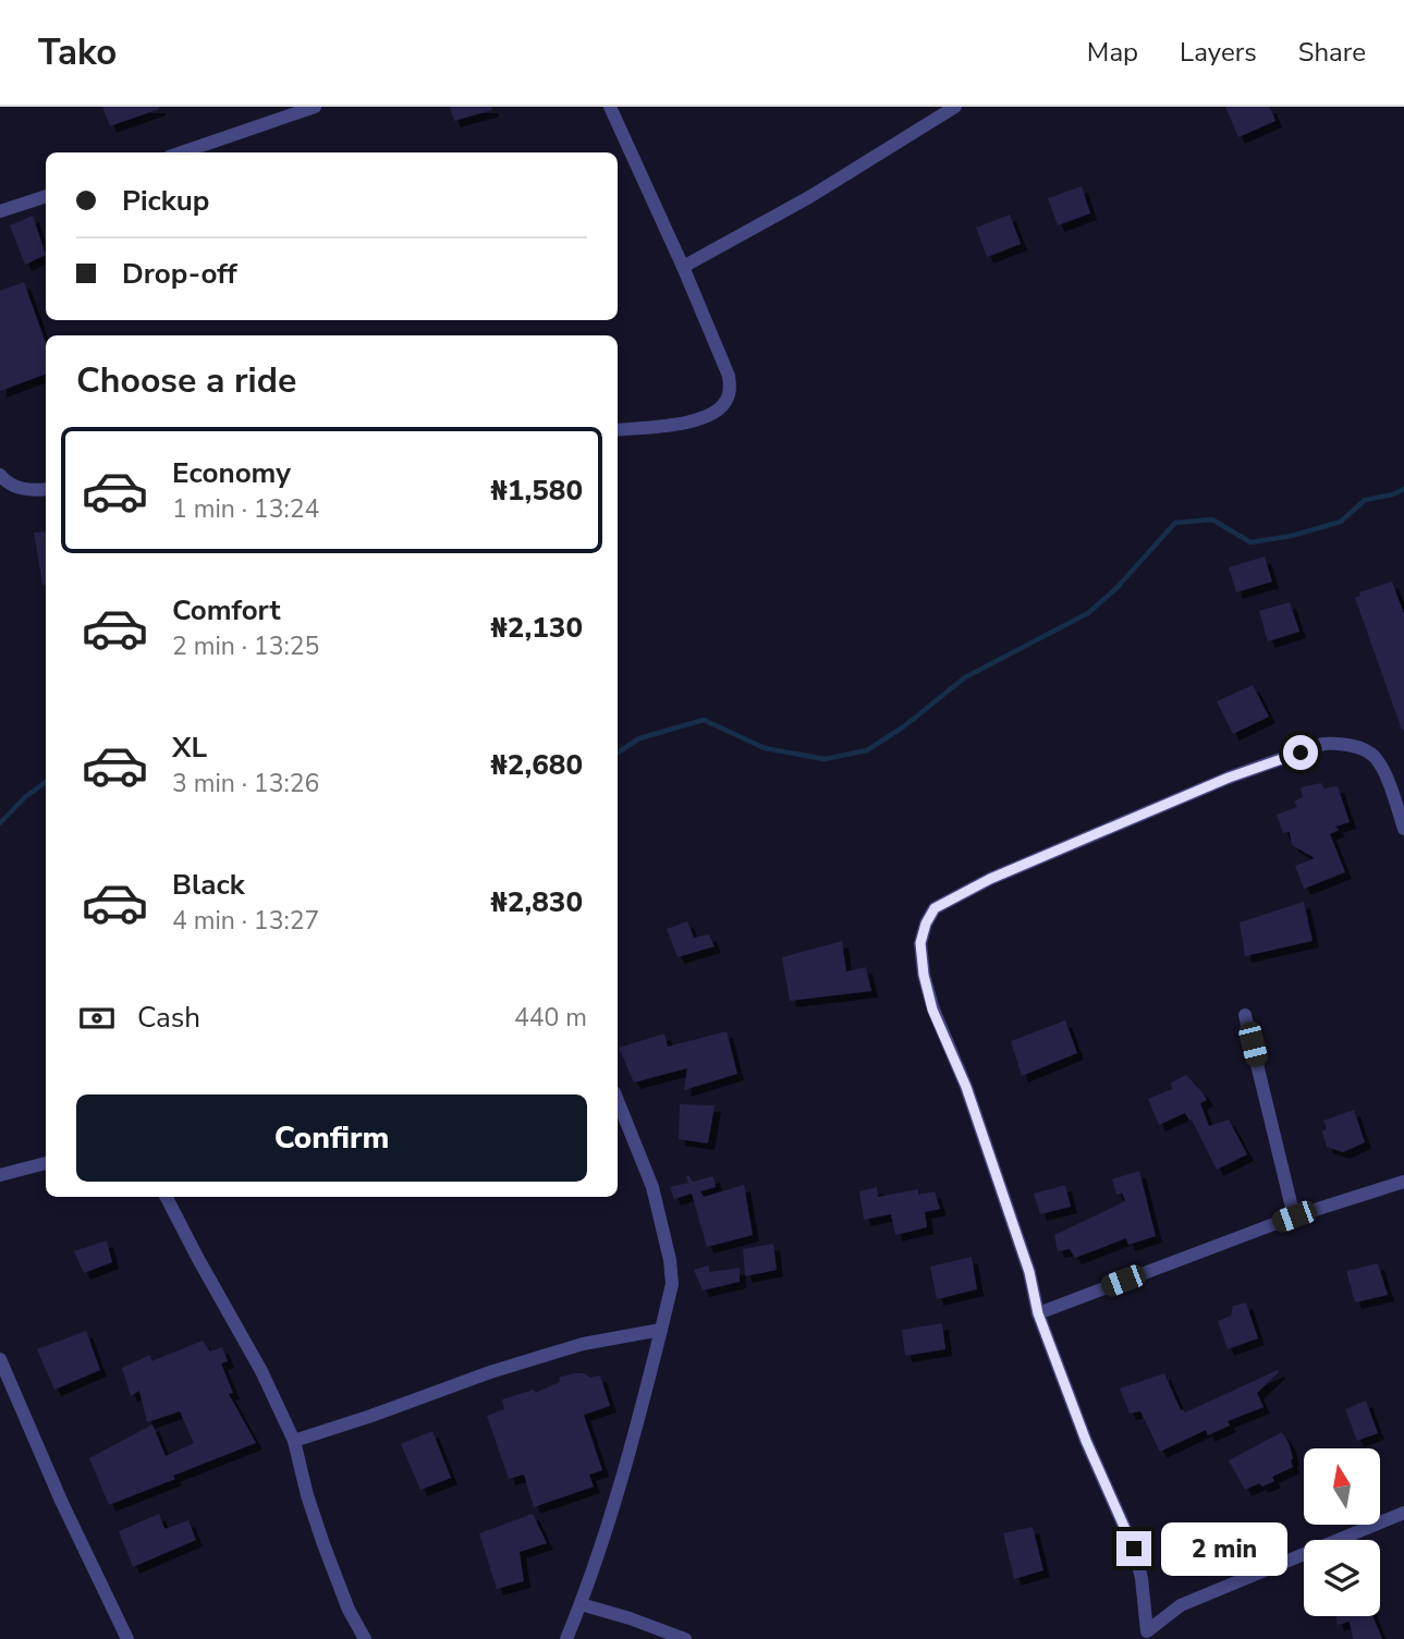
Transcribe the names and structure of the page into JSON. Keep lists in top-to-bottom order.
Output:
{
  "north": "top",
  "page": {
    "header": "Tako",
    "nav": ["Map", "Layers", "Share"],
    "banner": ["Pickup", "Drop-off"],
    "heading": "Choose a ride",
    "list": [
      {
        "name": "Economy",
        "note": "1 min · 13:24",
        "value": "₦1,580"
      },
      {
        "name": "Comfort",
        "note": "2 min · 13:25",
        "value": "₦2,130"
      },
      {
        "name": "XL",
        "note": "3 min · 13:26",
        "value": "₦2,680"
      },
      {
        "name": "Black",
        "note": "4 min · 13:27",
        "value": "₦2,830"
      }
    ],
    "pay": ["Cash", "440 m"],
    "buttons": "Confirm",
    "bubble": "2 min"
  }
}
